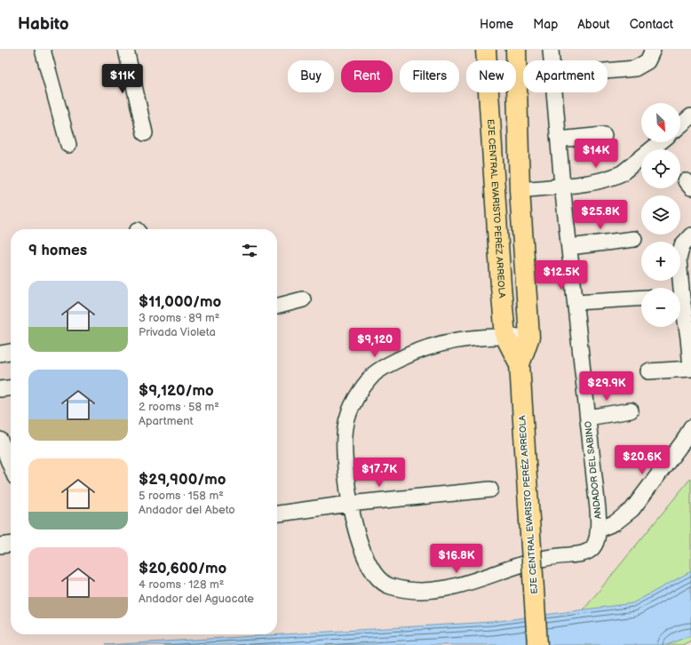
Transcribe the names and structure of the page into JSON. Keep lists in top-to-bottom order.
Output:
{
  "streets": {
    "main road": ["EJE CENTRAL EVARISTO PERÉZ ARREOLA"],
    "street": ["ANDADOR DEL SABINO"]
  },
  "north": "bottom right",
  "page": {
    "header": "Habito",
    "nav": [
      "Home",
      "Map",
      "About",
      "Contact"
    ],
    "chip": [
      "Buy",
      "Rent",
      "Filters",
      "New",
      "Apartment"
    ],
    "price": [
      "$11K",
      "$14K",
      "$25.8K",
      "$12.5K",
      "$9,120",
      "$29.9K",
      "$20.6K",
      "$17.7K",
      "$16.8K"
    ],
    "map_buttons": ["+", "−"],
    "heading": "9 homes",
    "list": [
      {
        "name": "$11,000/mo",
        "note": "3 rooms · 89 m² · Privada Violeta"
      },
      {
        "name": "$9,120/mo",
        "note": "2 rooms · 58 m² · Apartment"
      },
      {
        "name": "$29,900/mo",
        "note": "5 rooms · 158 m² · Andador del Abeto"
      },
      {
        "name": "$20,600/mo",
        "note": "4 rooms · 128 m² · Andador del Aguacate"
      }
    ]
  }
}
